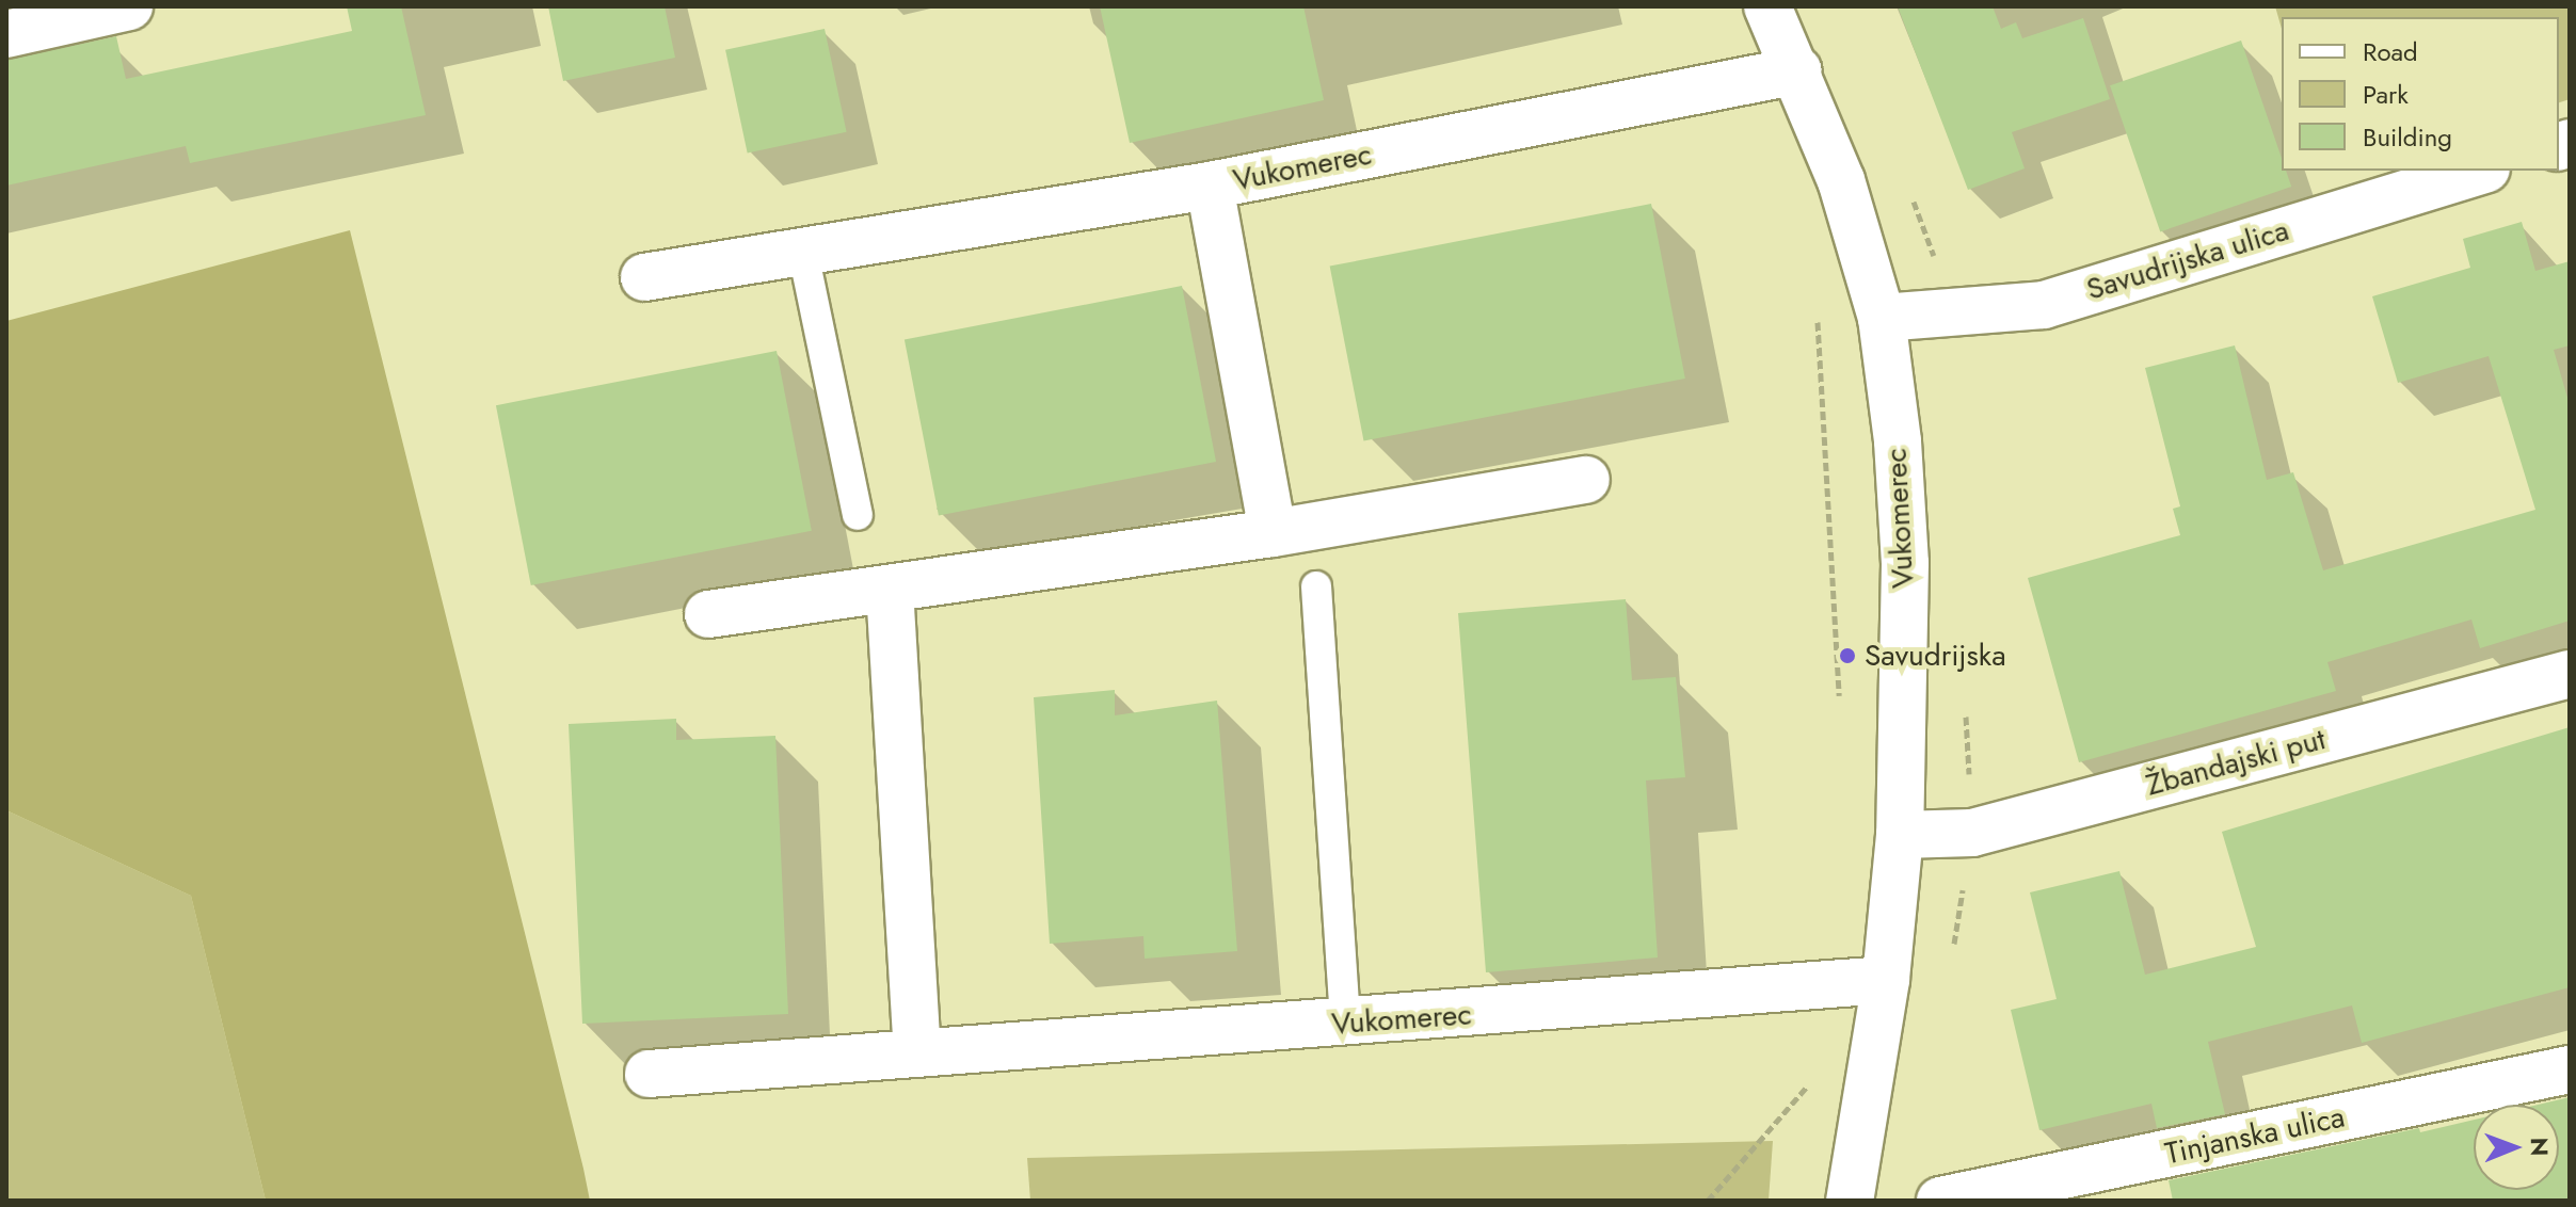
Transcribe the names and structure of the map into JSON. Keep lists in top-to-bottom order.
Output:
{
  "streets": {
    "street": [
      "Vukomerec",
      "Savudrijska ulica",
      "Žbandajski put",
      "Tinjanska ulica"
    ]
  },
  "crossings": [
    ["Vukomerec", "Savudrijska ulica"],
    ["Vukomerec", "Žbandajski put"]
  ],
  "places": ["Savudrijska"],
  "legend": ["Road", "Park", "Building"],
  "north": "right"
}
